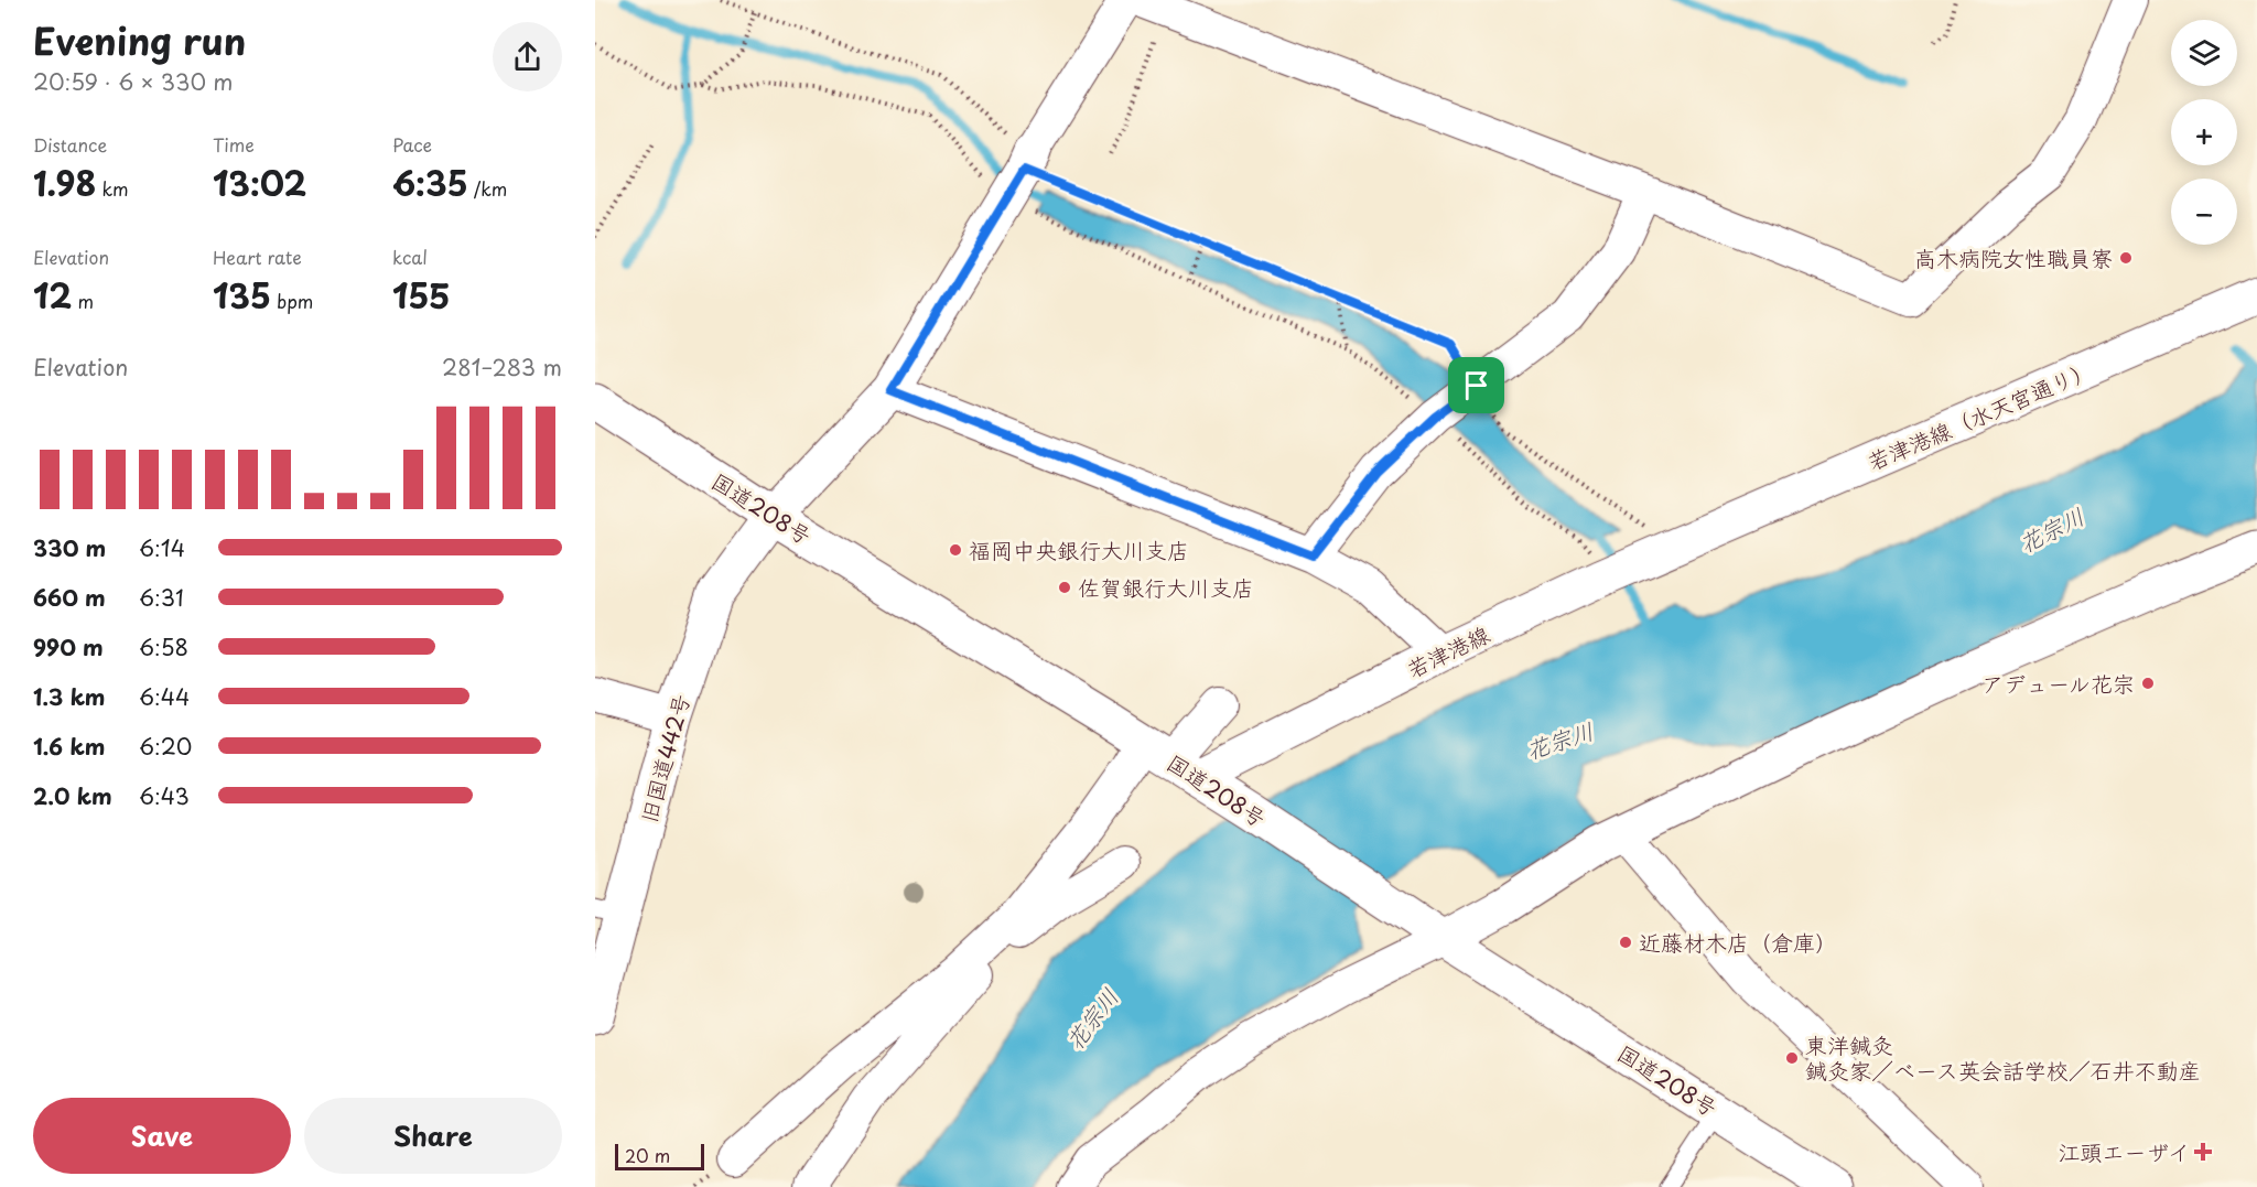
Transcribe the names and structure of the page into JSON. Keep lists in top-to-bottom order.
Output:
{
  "streets": {
    "main road": [
      "若津港線（水天宮通り）",
      "国道208号",
      "若津港線",
      "旧国道442号"
    ]
  },
  "crossings": [
    ["若津港線（水天宮通り）", "若津港線"],
    ["国道208号", "若津港線"],
    ["国道208号", "旧国道442号"]
  ],
  "water": ["花宗川"],
  "places": {
    "other": [
      "高木病院女性職員寮",
      "福岡中央銀行大川支店",
      "佐賀銀行大川支店",
      "アデュール花宗",
      "近藤材木店（倉庫）",
      "東洋鍼灸 鍼灸家／ベース英会話学校／石井不動産"
    ],
    "health": ["江頭エーザイ"]
  },
  "scale_bar": "20 m",
  "page": {
    "heading": ["Evening run", "20:59 · 6 × 330 m"],
    "map_buttons": ["+", "−"],
    "stats": [
      ["Distance", "1.98 km"],
      ["Time", "13:02"],
      ["Pace", "6:35 /km"],
      ["Elevation", "12 m"],
      ["Heart rate", "135 bpm"],
      ["kcal", "155"]
    ],
    "chart": ["Elevation", "281–283 m"],
    "list": [
      {
        "name": "330 m",
        "note": "6:14"
      },
      {
        "name": "660 m",
        "note": "6:31"
      },
      {
        "name": "990 m",
        "note": "6:58"
      },
      {
        "name": "1.3 km",
        "note": "6:44"
      },
      {
        "name": "1.6 km",
        "note": "6:20"
      },
      {
        "name": "2.0 km",
        "note": "6:43"
      }
    ],
    "buttons": ["Save", "Share"],
    "scale": "20 m"
  }
}
